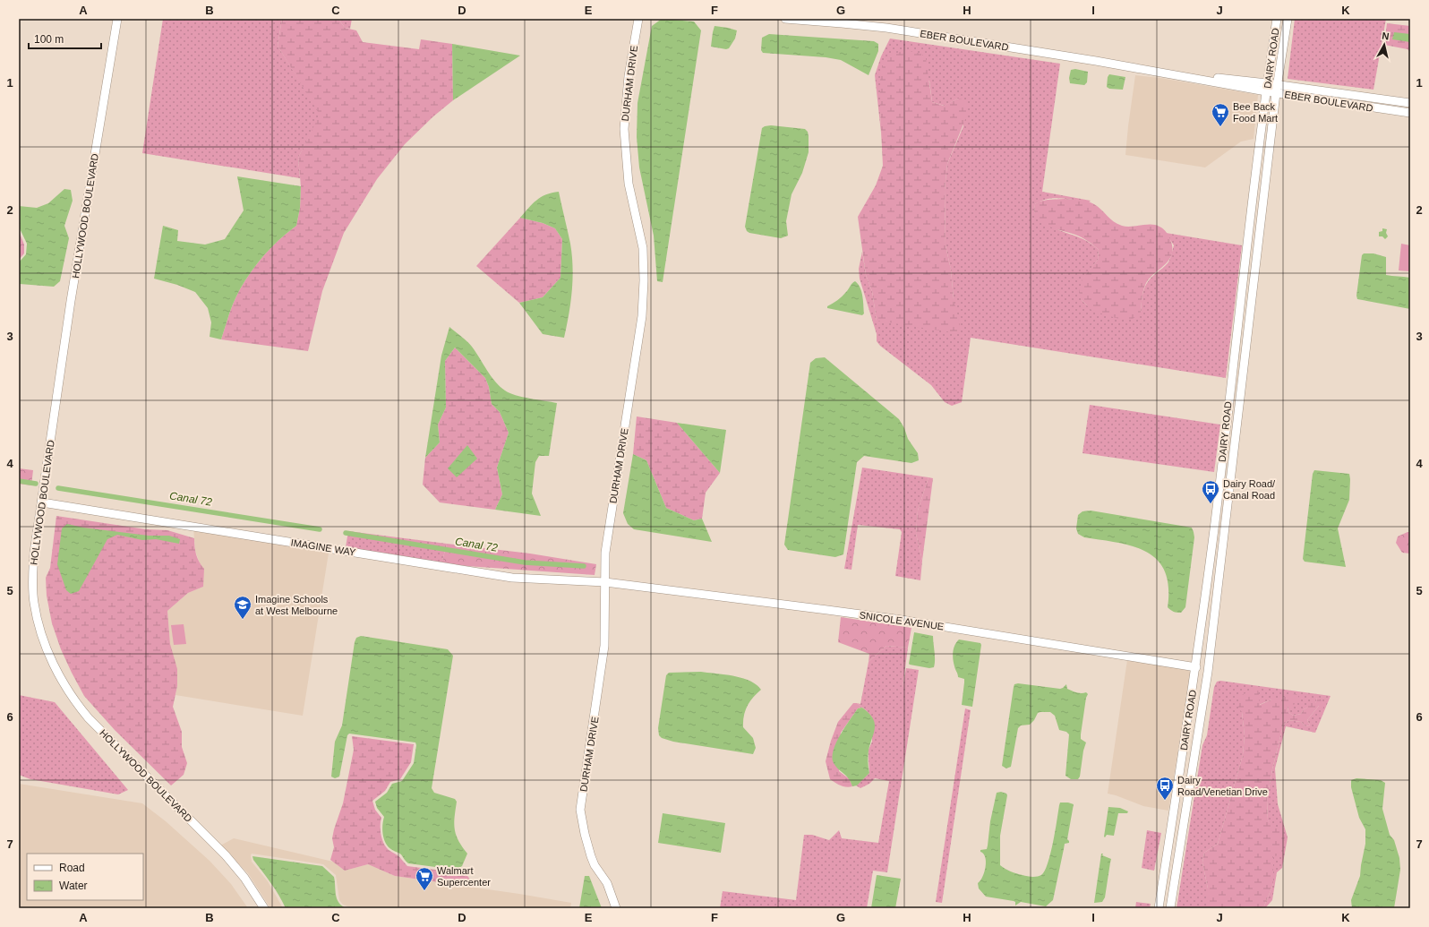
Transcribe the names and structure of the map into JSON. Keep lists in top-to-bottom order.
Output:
{
  "streets": {
    "street": [
      "EBER BOULEVARD",
      "DAIRY ROAD",
      "DURHAM DRIVE",
      "HOLLYWOOD BOULEVARD",
      "IMAGINE WAY",
      "SNICOLE AVENUE"
    ]
  },
  "crossings": [
    ["EBER BOULEVARD", "DAIRY ROAD"],
    ["DAIRY ROAD", "SNICOLE AVENUE"],
    ["DURHAM DRIVE", "IMAGINE WAY"],
    ["DURHAM DRIVE", "SNICOLE AVENUE"],
    ["HOLLYWOOD BOULEVARD", "IMAGINE WAY"],
    ["IMAGINE WAY", "SNICOLE AVENUE"]
  ],
  "water": ["Canal 72"],
  "places": {
    "supermarket": ["Bee Back Food Mart", "Walmart Supercenter"],
    "bus stop": ["Dairy Road/ Canal Road", "Dairy Road/Venetian Drive"],
    "school or university": ["Imagine Schools at West Melbourne"]
  },
  "legend": ["Road", "Water"],
  "scale_bar": "100 m",
  "north": "top",
  "grid": {
    "columns": [
      "A",
      "B",
      "C",
      "D",
      "E",
      "F",
      "G",
      "H",
      "I",
      "J",
      "K"
    ],
    "rows": [
      "1",
      "2",
      "3",
      "4",
      "5",
      "6",
      "7"
    ]
  }
}
